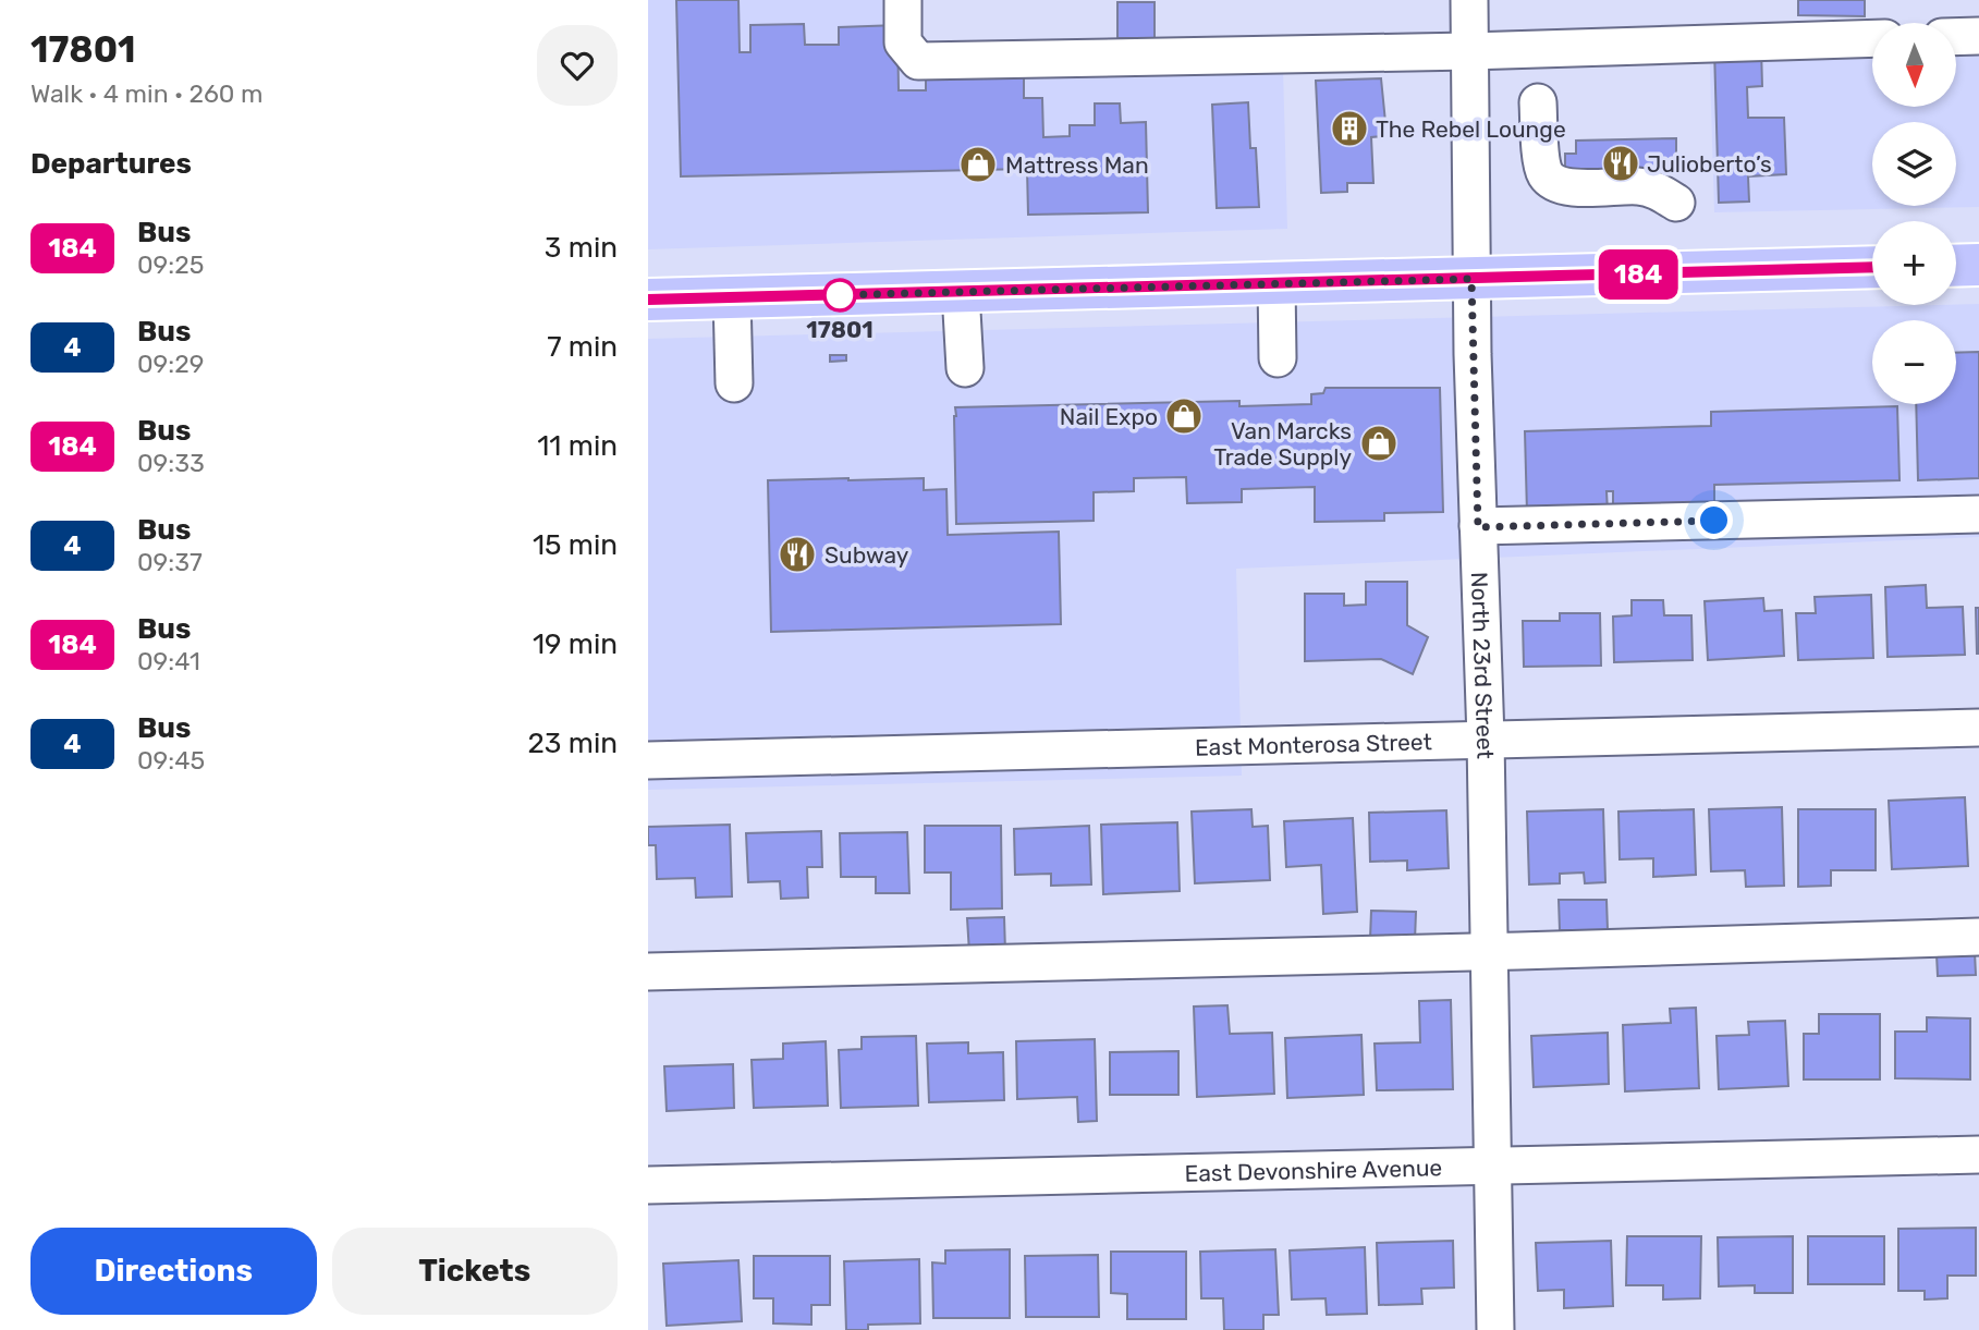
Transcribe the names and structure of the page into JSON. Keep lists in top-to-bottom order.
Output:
{
  "streets": {
    "street": ["North 23rd Street", "East Monterosa Street", "East Devonshire Avenue"]
  },
  "crossings": [
    ["North 23rd Street", "East Monterosa Street"],
    ["North 23rd Street", "East Devonshire Avenue"]
  ],
  "places": {
    "building": ["The Rebel Lounge"],
    "restaurant": ["Julioberto’s", "Subway"],
    "shop": ["Mattress Man", "Nail Expo", "Van Marcks Trade Supply"],
    "other": ["17801"]
  },
  "lines": ["bus line 184"],
  "north": "bottom",
  "page": {
    "heading": [
      ["17801", "Walk · 4 min · 260 m"],
      "Departures"
    ],
    "on_map": "184",
    "map_buttons": ["+", "−"],
    "list": [
      {
        "mark": "184",
        "name": "Bus",
        "note": "09:25",
        "value": "3 min"
      },
      {
        "mark": "4",
        "name": "Bus",
        "note": "09:29",
        "value": "7 min"
      },
      {
        "mark": "184",
        "name": "Bus",
        "note": "09:33",
        "value": "11 min"
      },
      {
        "mark": "4",
        "name": "Bus",
        "note": "09:37",
        "value": "15 min"
      },
      {
        "mark": "184",
        "name": "Bus",
        "note": "09:41",
        "value": "19 min"
      },
      {
        "mark": "4",
        "name": "Bus",
        "note": "09:45",
        "value": "23 min"
      }
    ],
    "buttons": ["Directions", "Tickets"]
  }
}
